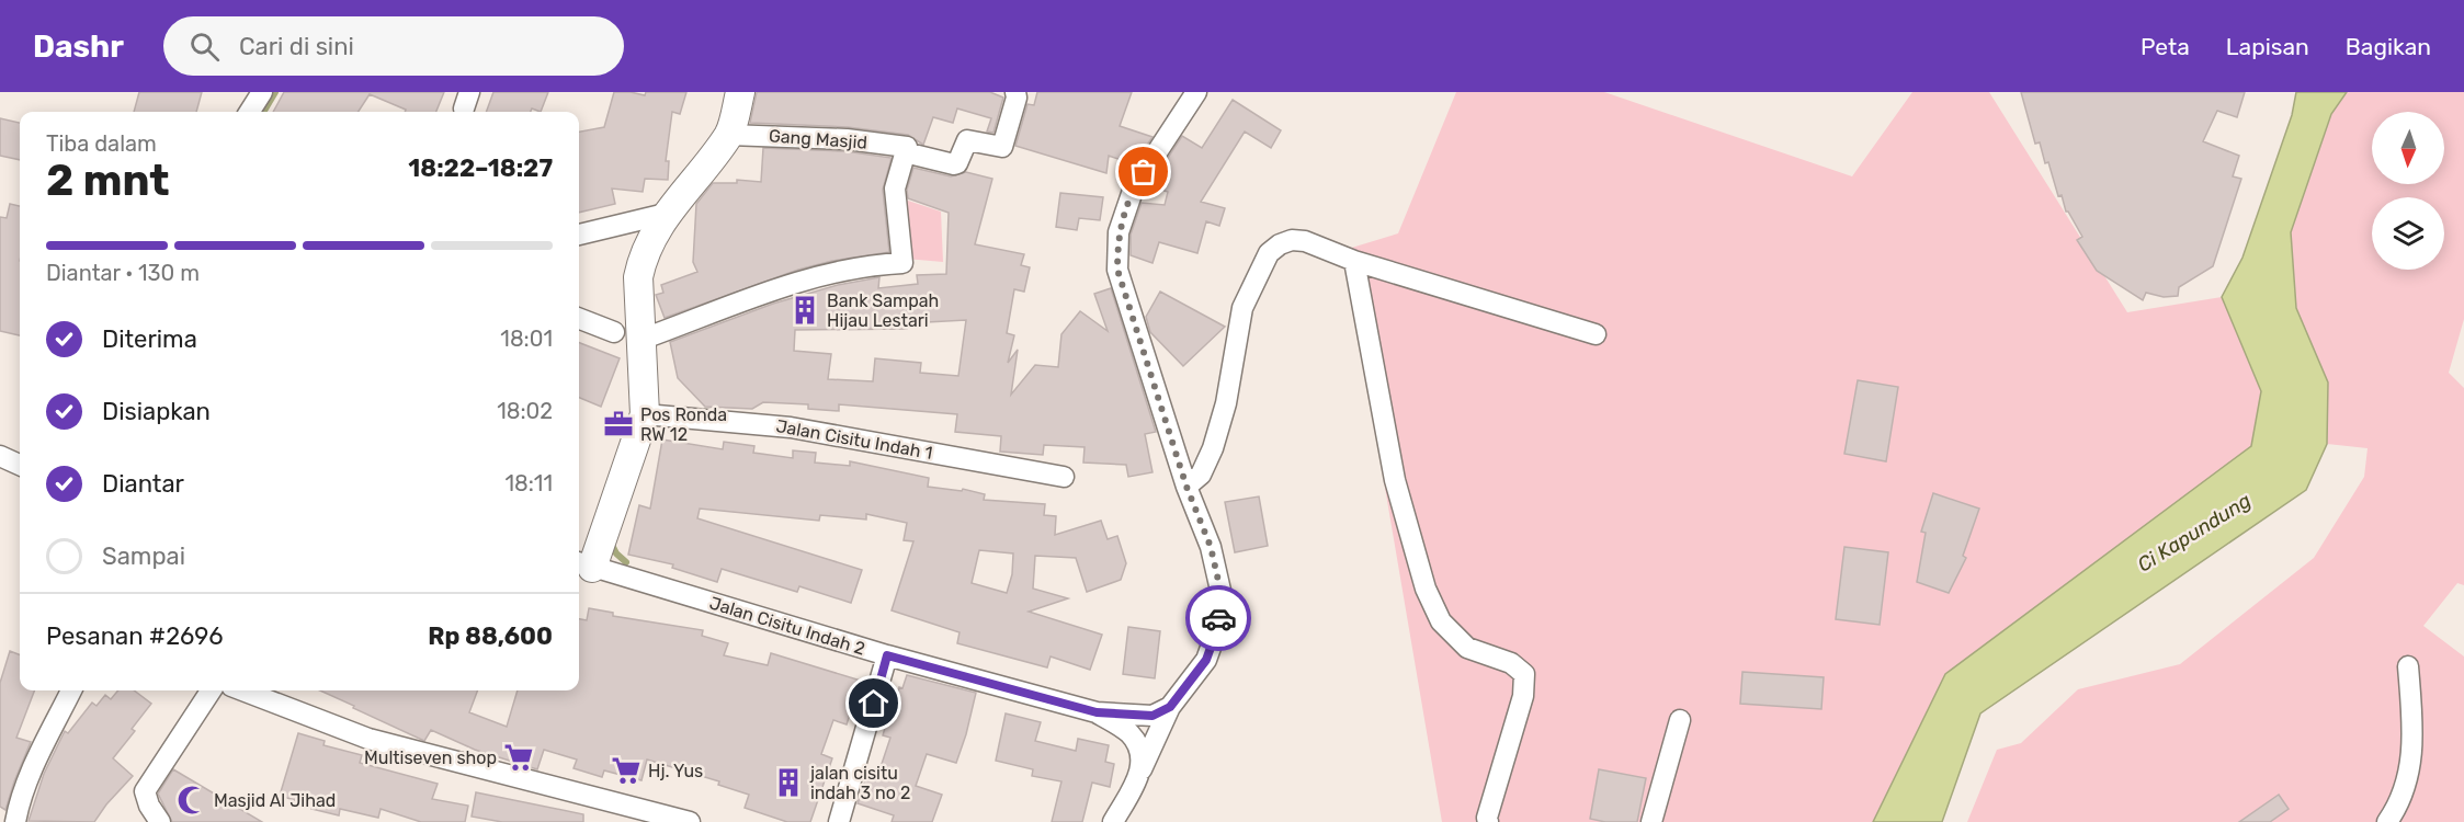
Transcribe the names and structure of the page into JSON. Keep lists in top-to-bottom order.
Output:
{
  "streets": {
    "street": ["Gang Masjid", "Jalan Cisitu Indah 1", "Jalan Cisitu Indah 2"]
  },
  "water": ["Ci Kapundung"],
  "places": {
    "building": ["Bank Sampah Hijau Lestari", "jalan cisitu indah 3 no 2"],
    "office": ["Pos Ronda RW 12"],
    "supermarket": ["Multiseven shop", "Hj. Yus"],
    "mosque": ["Masjid Al Jihad"]
  },
  "north": "bottom",
  "page": {
    "header": "Dashr",
    "search": "Cari di sini",
    "nav": ["Peta", "Lapisan", "Bagikan"],
    "heading": ["2 mnt", "Tiba dalam", "18:22–18:27"],
    "panel": ["Pesanan #2696", "Rp 88,600"],
    "bar": "Diantar · 130 m",
    "list": [
      ["Diterima", "18:01"],
      ["Disiapkan", "18:02"],
      ["Diantar", "18:11"],
      "Sampai"
    ]
  }
}
